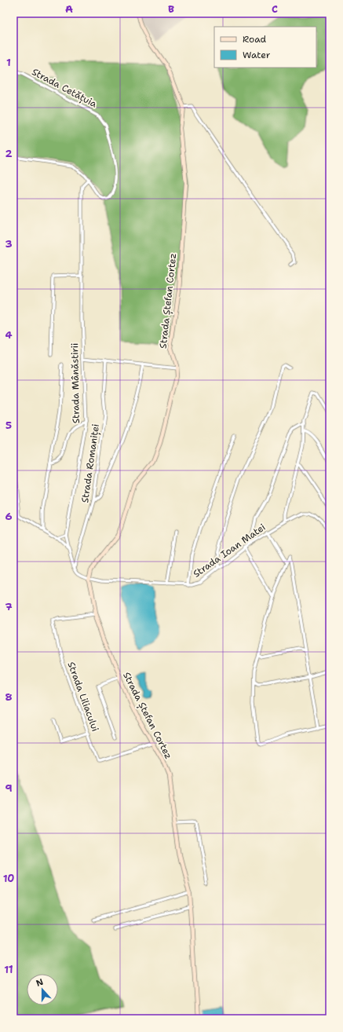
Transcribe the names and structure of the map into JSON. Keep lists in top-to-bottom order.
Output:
{
  "streets": {
    "street": [
      "Strada Cetățuia",
      "Strada Ștefan Cortez",
      "Strada Mânăstirii",
      "Strada Romaniței",
      "Strada Ioan Matei",
      "Strada Liliacului"
    ]
  },
  "crossings": [
    ["Strada Cetățuia", "Strada Mânăstirii"],
    ["Strada Ștefan Cortez", "Strada Mânăstirii"],
    ["Strada Ștefan Cortez", "Strada Ioan Matei"],
    ["Strada Ștefan Cortez", "Strada Liliacului"],
    ["Strada Mânăstirii", "Strada Romaniței"],
    ["Strada Mânăstirii", "Strada Ioan Matei"]
  ],
  "legend": ["Road", "Water"],
  "north": "top",
  "grid": {
    "columns": ["A", "B", "C"],
    "rows": [
      "1",
      "2",
      "3",
      "4",
      "5",
      "6",
      "7",
      "8",
      "9",
      "10",
      "11"
    ]
  }
}
